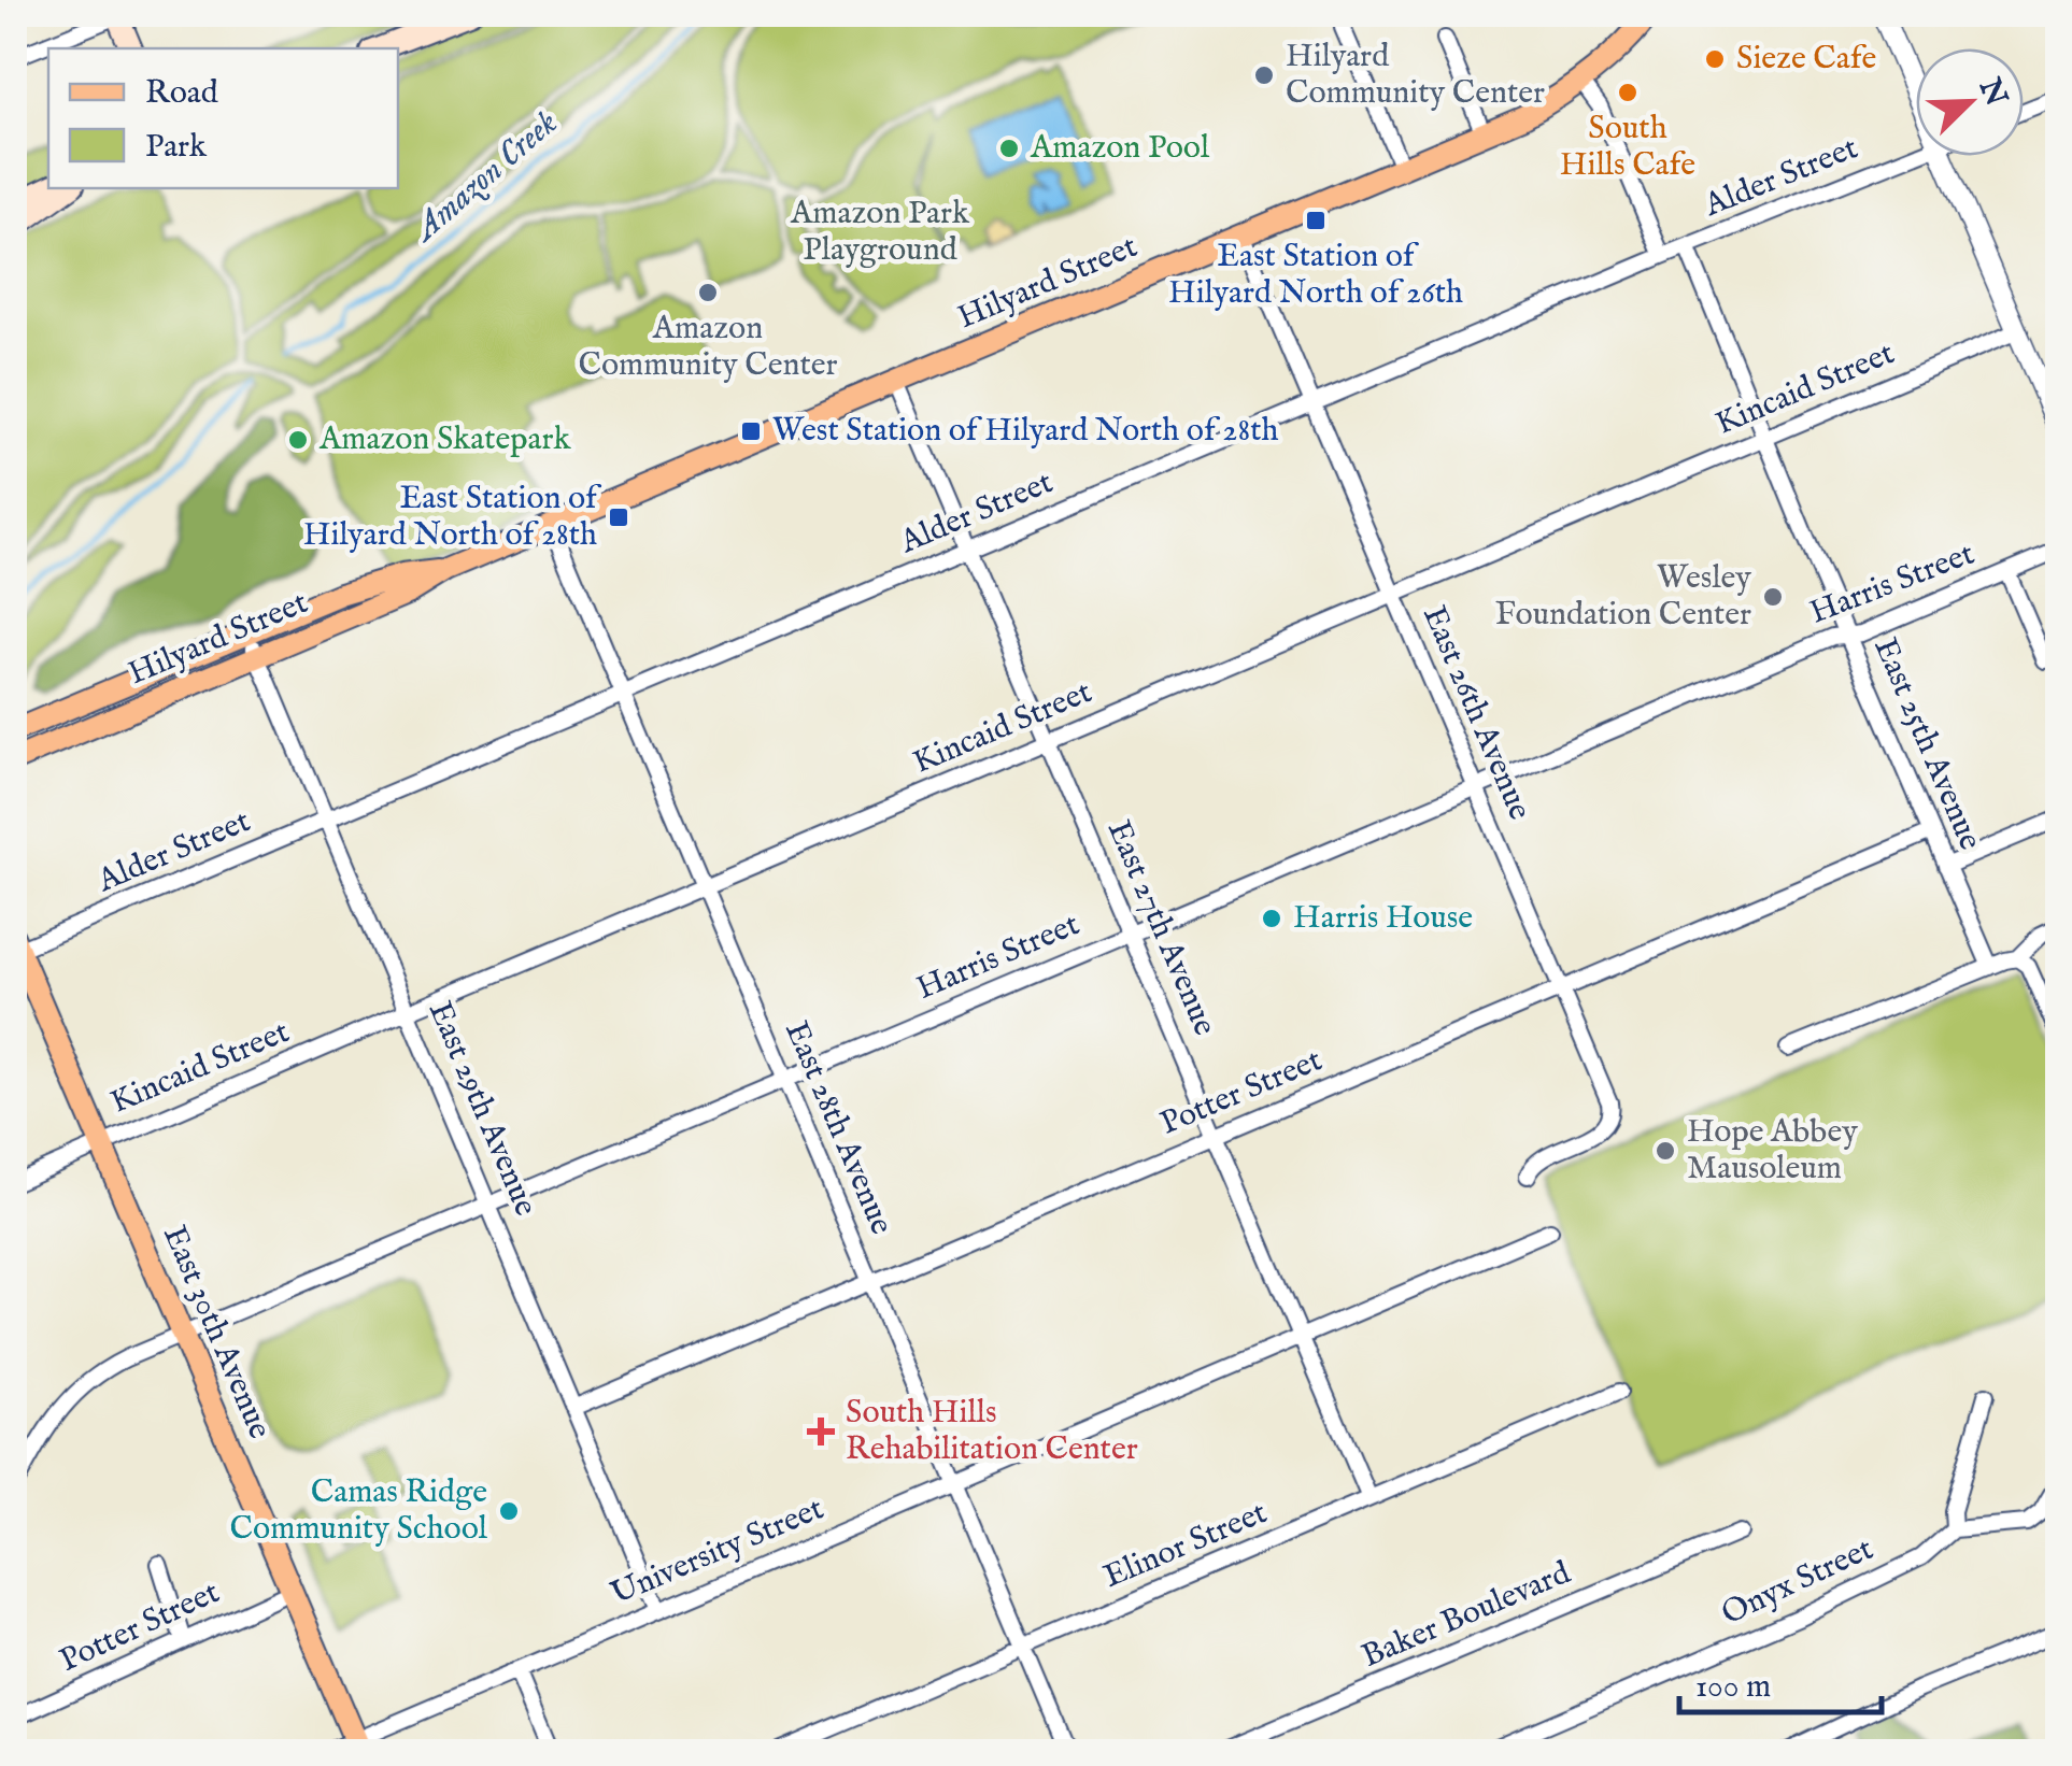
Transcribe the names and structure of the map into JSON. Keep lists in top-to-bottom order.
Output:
{
  "streets": {
    "main road": ["Hilyard Street", "East 30th Avenue"],
    "street": [
      "Alder Street",
      "Kincaid Street",
      "Harris Street",
      "East 26th Avenue",
      "East 25th Avenue",
      "East 27th Avenue",
      "Potter Street",
      "East 29th Avenue",
      "East 28th Avenue",
      "Elinor Street",
      "University Street",
      "Onyx Street",
      "Baker Boulevard"
    ]
  },
  "crossings": [
    ["Alder Street", "East 26th Avenue"],
    ["Alder Street", "East 25th Avenue"],
    ["Alder Street", "East 27th Avenue"],
    ["Alder Street", "East 29th Avenue"],
    ["Alder Street", "East 28th Avenue"],
    ["Alder Street", "East 30th Avenue"],
    ["Hilyard Street", "East 26th Avenue"],
    ["Hilyard Street", "East 27th Avenue"],
    ["Hilyard Street", "East 29th Avenue"],
    ["Hilyard Street", "East 28th Avenue"],
    ["Kincaid Street", "East 26th Avenue"],
    ["Kincaid Street", "East 25th Avenue"],
    ["Kincaid Street", "East 27th Avenue"],
    ["Kincaid Street", "East 29th Avenue"],
    ["Kincaid Street", "East 28th Avenue"],
    ["Kincaid Street", "East 30th Avenue"],
    ["Harris Street", "East 26th Avenue"],
    ["Harris Street", "East 25th Avenue"],
    ["Harris Street", "East 27th Avenue"],
    ["Harris Street", "East 29th Avenue"],
    ["Harris Street", "East 28th Avenue"],
    ["Harris Street", "East 30th Avenue"],
    ["East 26th Avenue", "Potter Street"],
    ["East 25th Avenue", "Potter Street"],
    ["East 27th Avenue", "Potter Street"],
    ["East 27th Avenue", "Elinor Street"],
    ["East 27th Avenue", "University Street"],
    ["Potter Street", "East 29th Avenue"],
    ["Potter Street", "East 28th Avenue"],
    ["Potter Street", "East 30th Avenue"],
    ["East 29th Avenue", "University Street"],
    ["East 28th Avenue", "Elinor Street"],
    ["East 28th Avenue", "University Street"],
    ["East 30th Avenue", "University Street"]
  ],
  "water": ["Amazon Creek"],
  "parks": ["Amazon Park Playground"],
  "places": {
    "other": [
      "Sieze Cafe",
      "Hilyard Community Center",
      "South Hills Cafe",
      "Amazon Pool",
      "Amazon Community Center",
      "Amazon Skatepark",
      "Wesley Foundation Center",
      "Harris House",
      "Hope Abbey Mausoleum",
      "Camas Ridge Community School"
    ],
    "transit": ["East Station of Hilyard North of 26th", "West Station of Hilyard North of 28th", "East Station of Hilyard North of 28th"],
    "health": ["South Hills Rehabilitation Center"]
  },
  "legend": ["Road", "Park"],
  "scale_bar": "100 m",
  "north": "top right"
}
